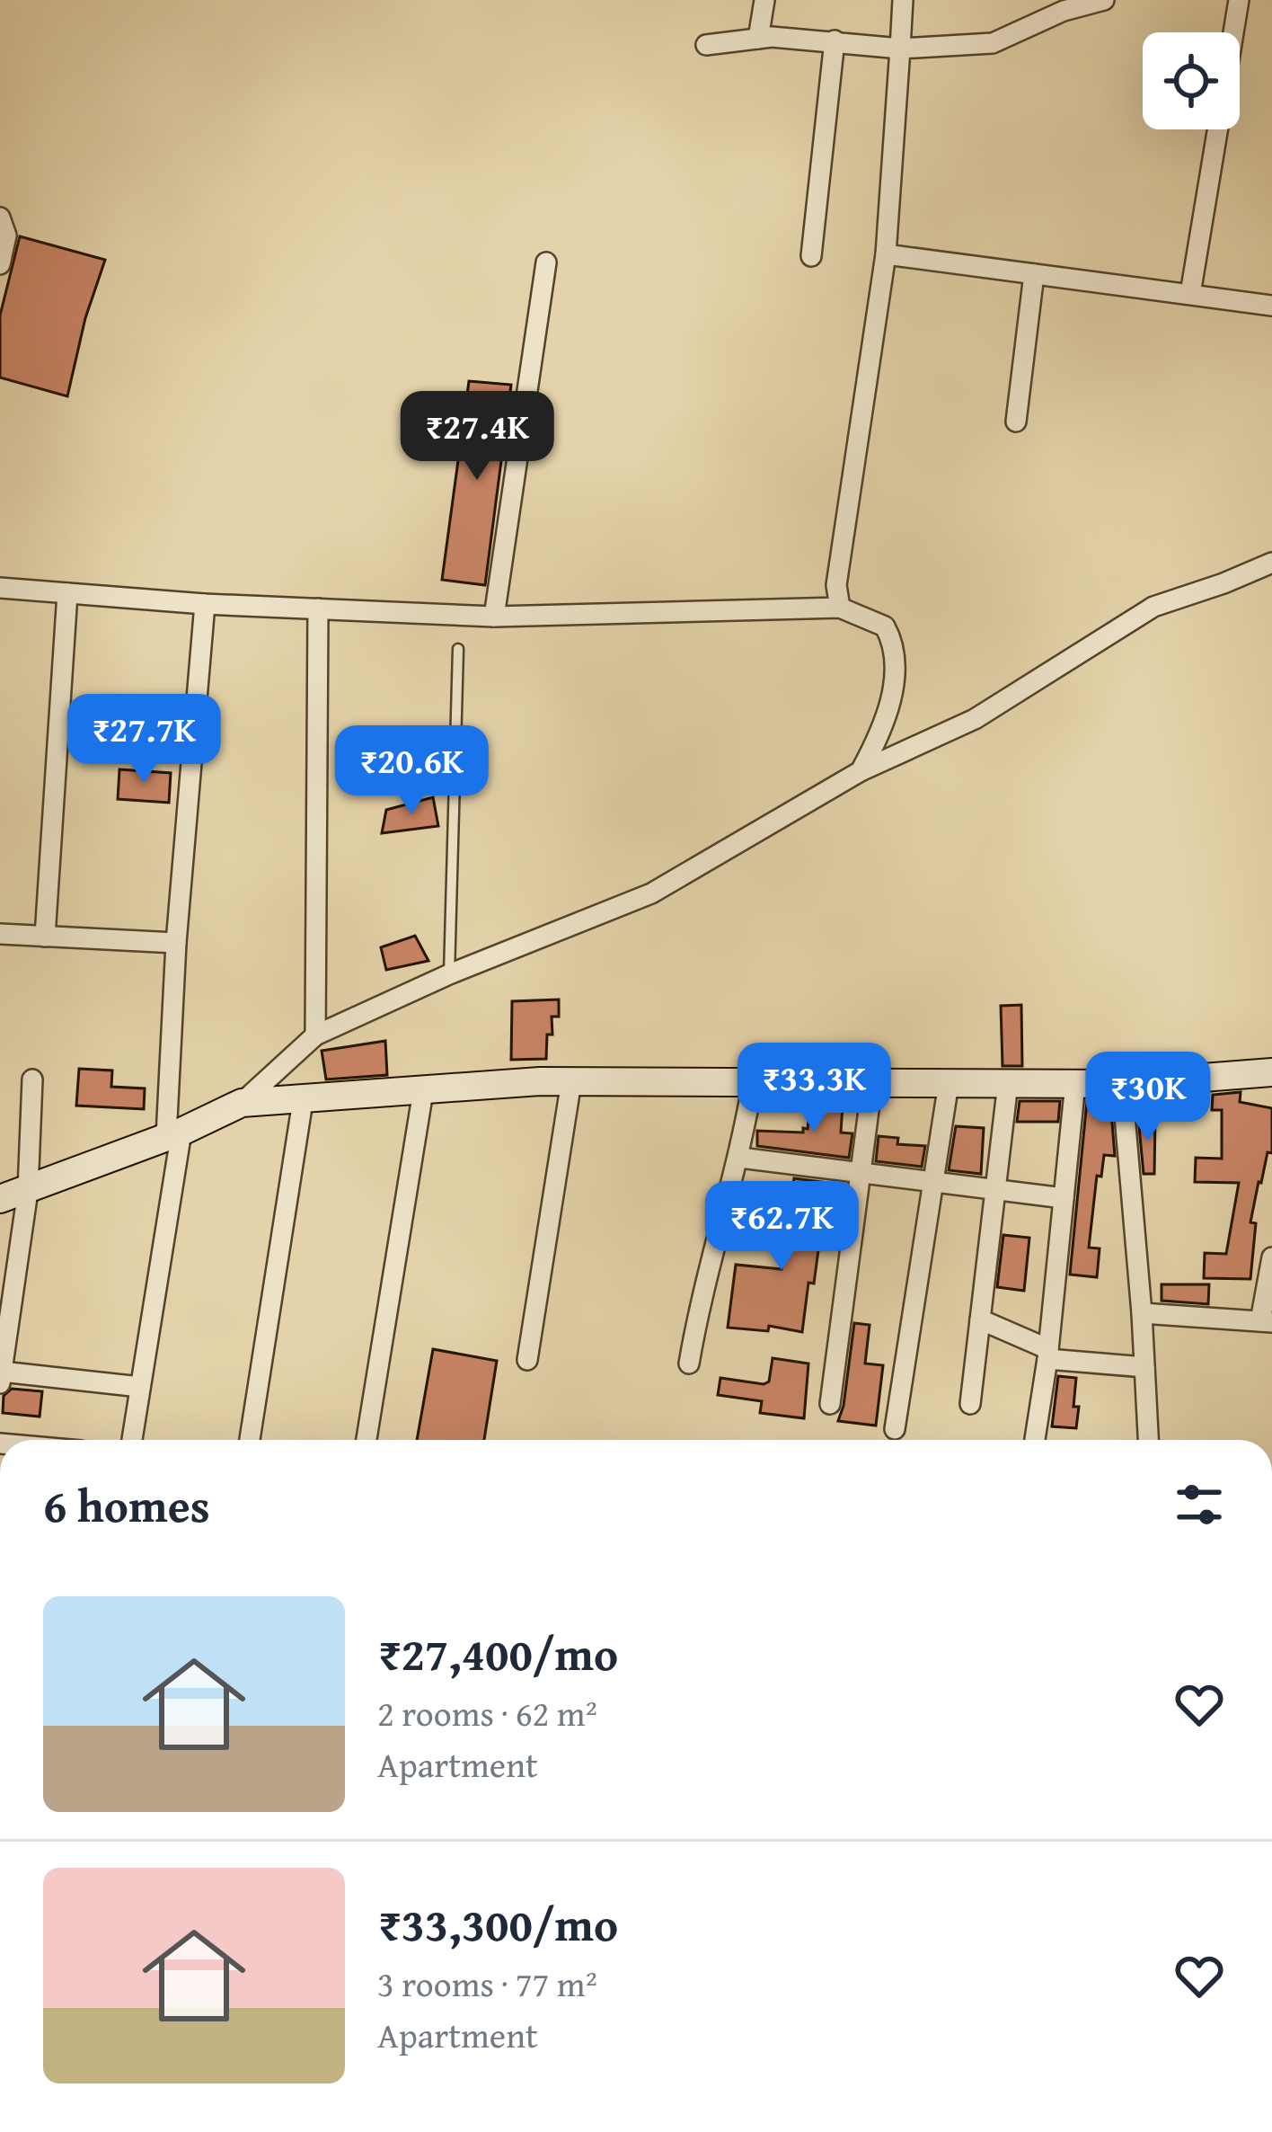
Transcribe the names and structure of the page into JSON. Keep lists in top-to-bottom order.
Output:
{
  "page": {
    "price": [
      "₹27.4K",
      "₹27.7K",
      "₹20.6K",
      "₹33.3K",
      "₹30K",
      "₹62.7K"
    ],
    "heading": "6 homes",
    "list": [
      {
        "name": "₹27,400/mo",
        "note": "2 rooms · 62 m² · Apartment"
      },
      {
        "name": "₹33,300/mo",
        "note": "3 rooms · 77 m² · Apartment"
      }
    ]
  }
}
